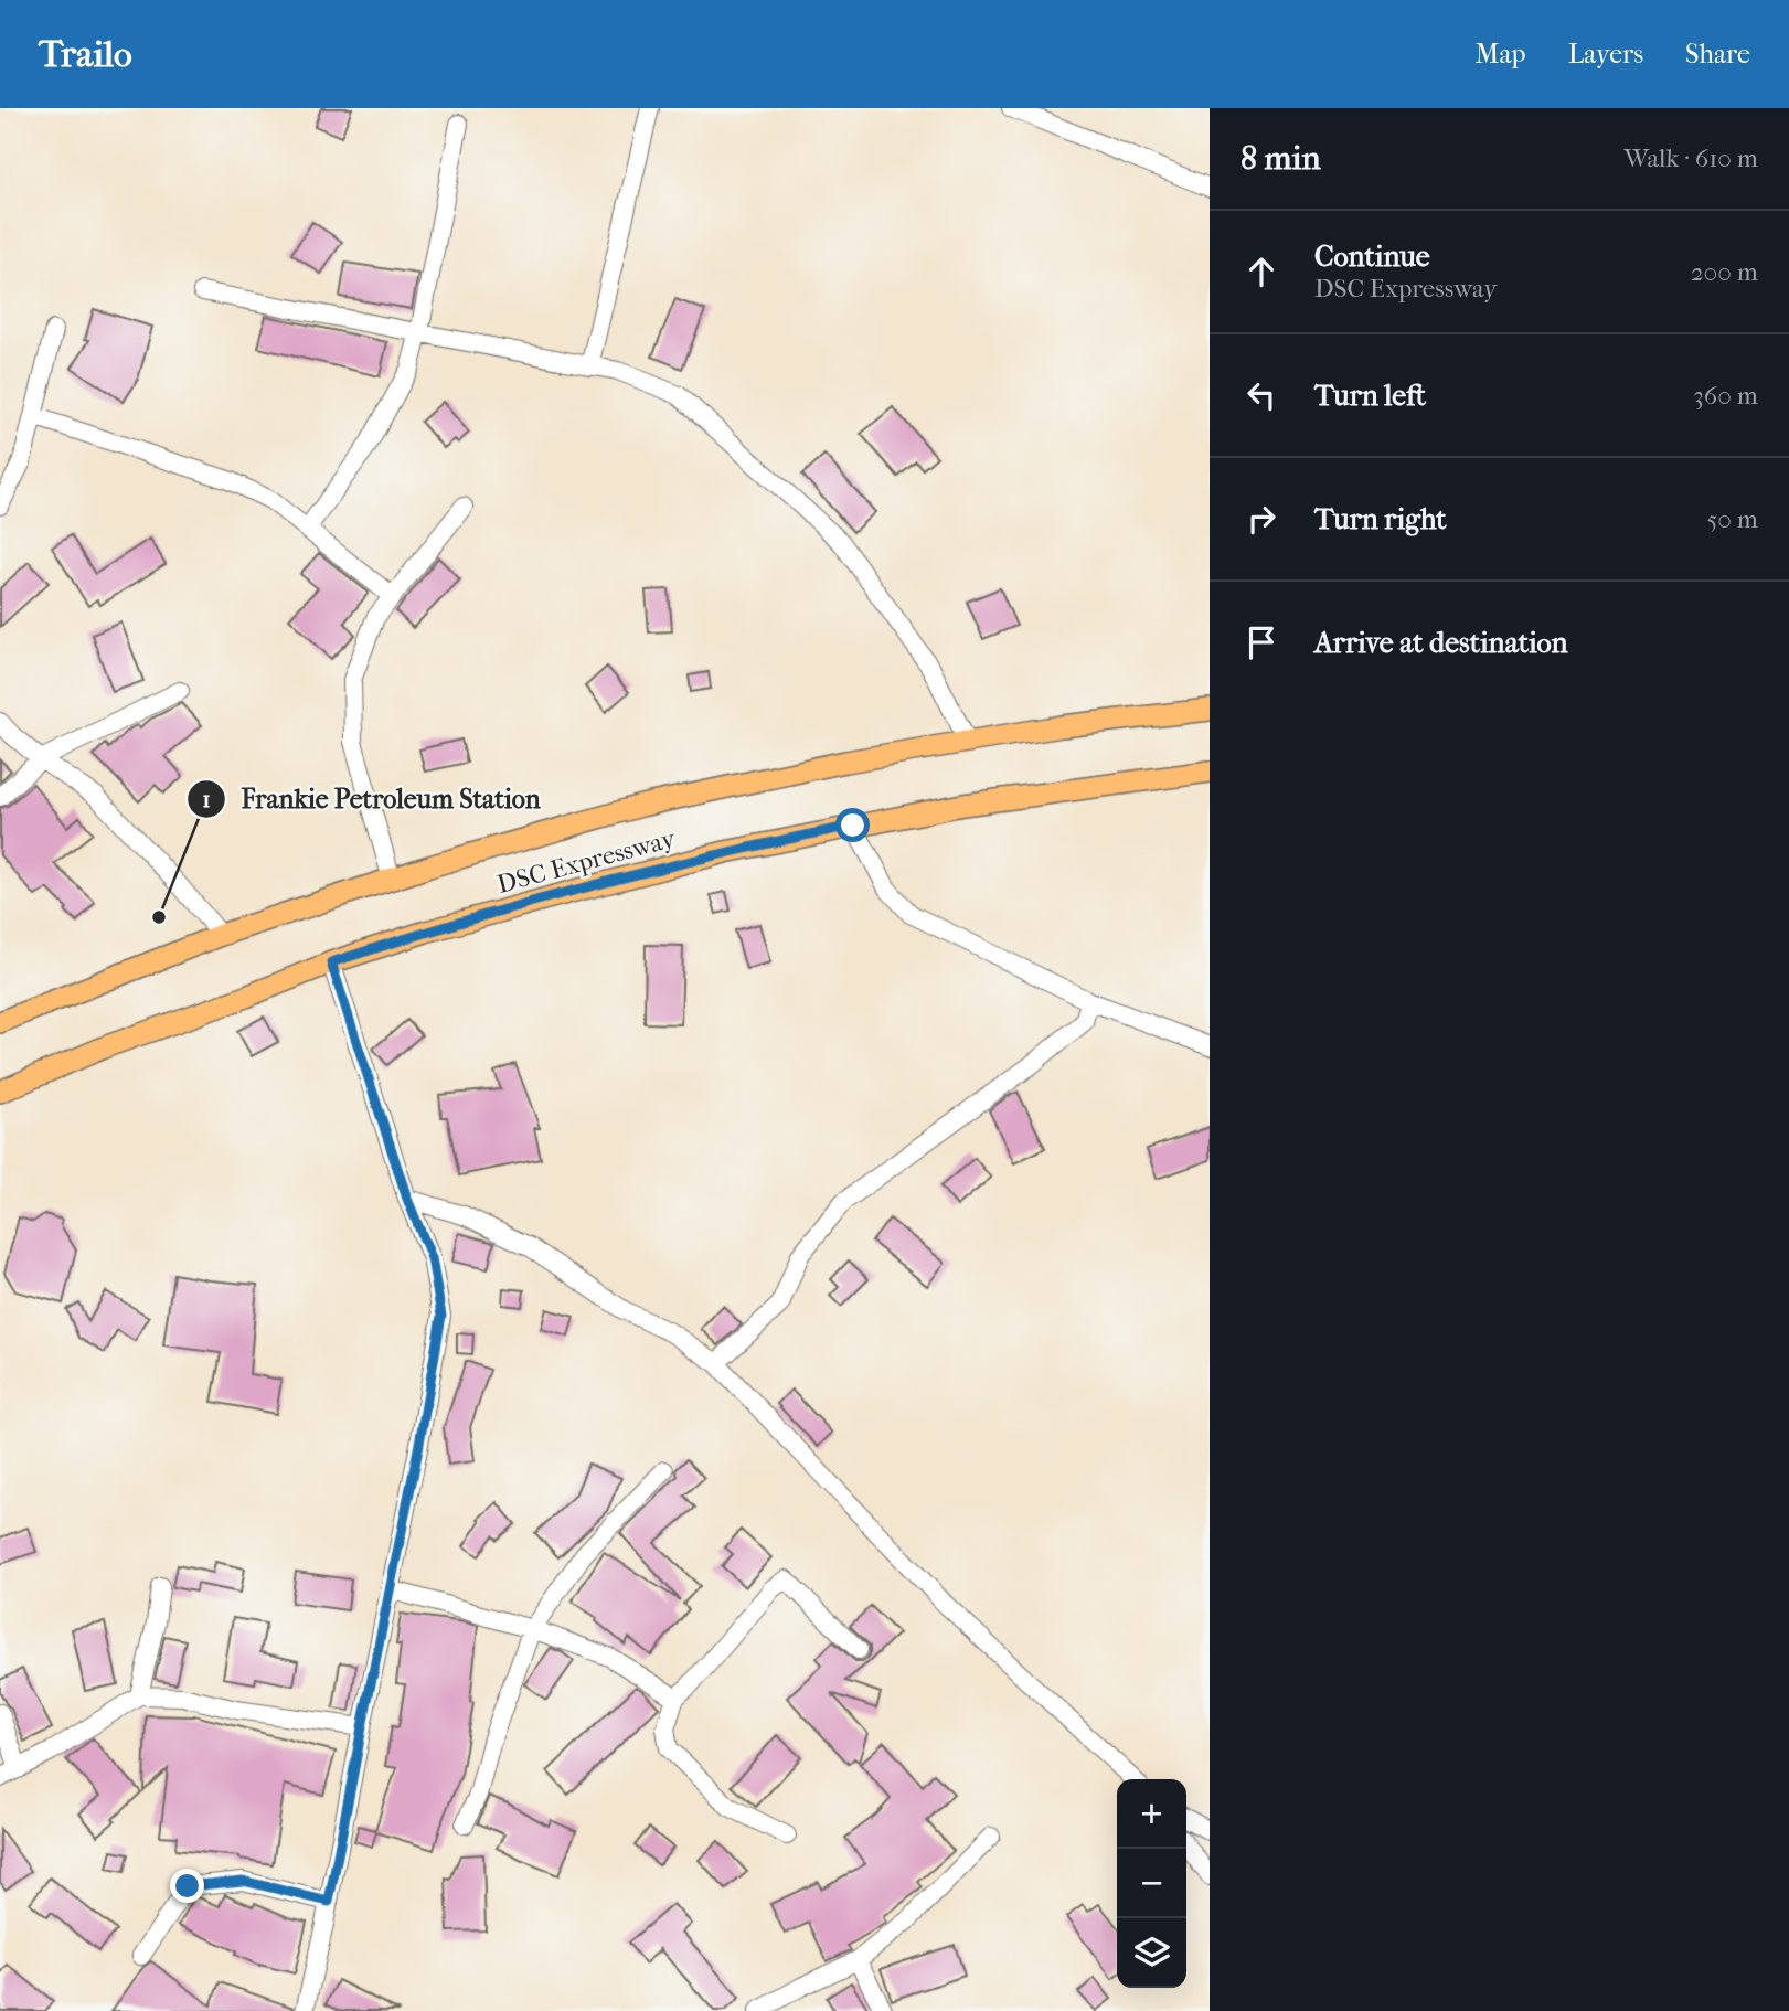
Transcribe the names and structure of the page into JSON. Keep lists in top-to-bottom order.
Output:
{
  "streets": {
    "main road": ["DSC Expressway"]
  },
  "places": ["Frankie Petroleum Station"],
  "page": {
    "header": "Trailo",
    "nav": ["Map", "Layers", "Share"],
    "heading": ["8 min", "Walk · 610 m"],
    "list": [
      ["Continue", "DSC Expressway", "200 m"],
      ["Turn left", "360 m"],
      ["Turn right", "50 m"],
      "Arrive at destination"
    ],
    "map_buttons": ["+", "−"]
  }
}
